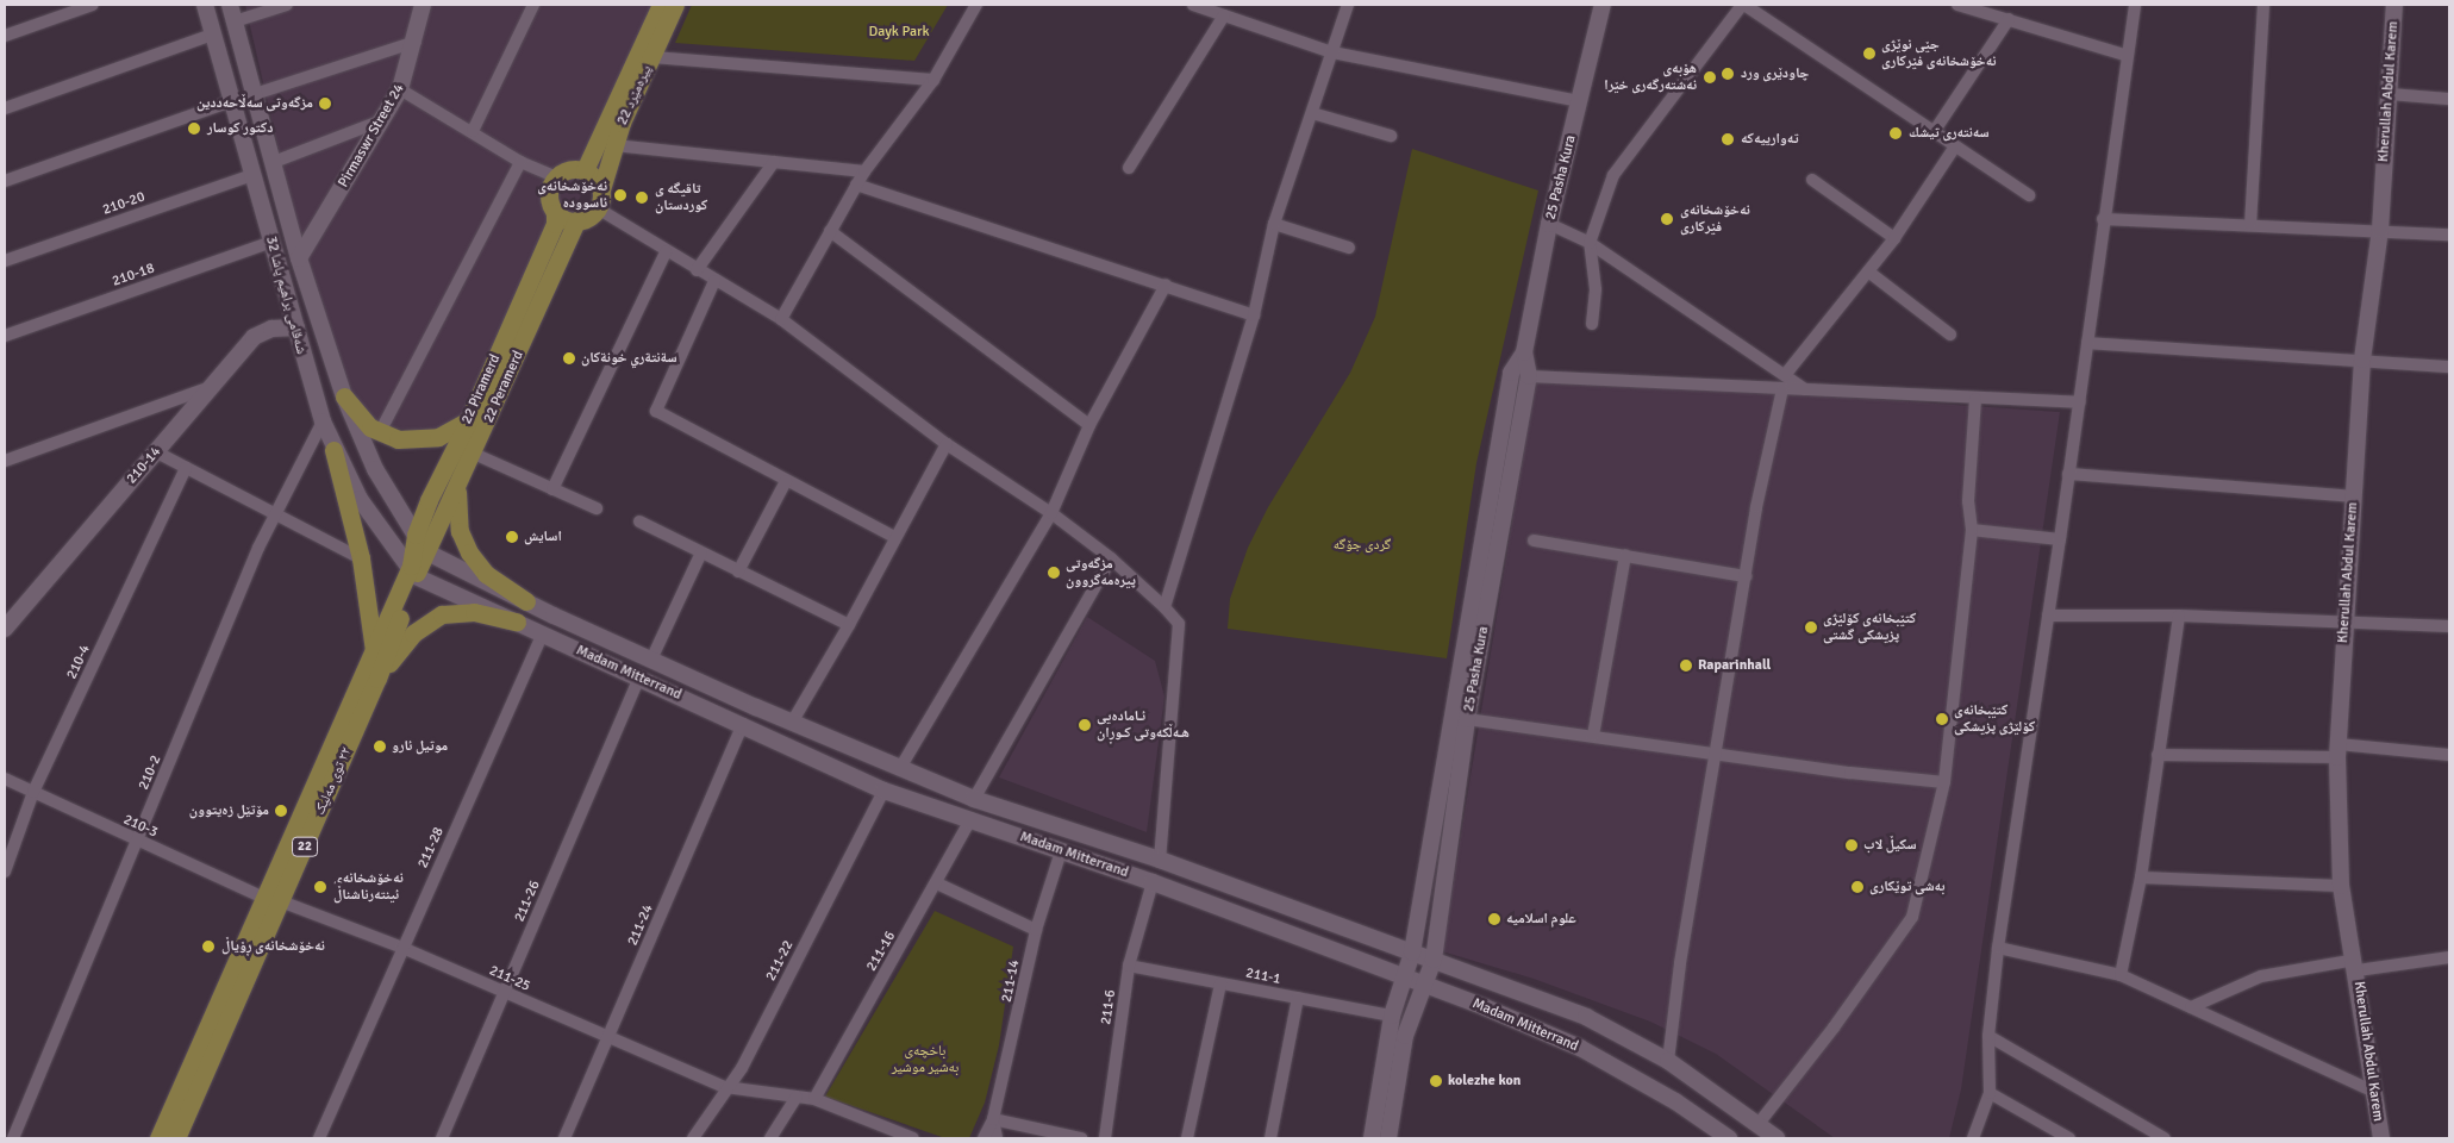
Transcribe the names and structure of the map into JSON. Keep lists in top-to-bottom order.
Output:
{
  "streets": {
    "main road": [
      "Kherullah Abdul Karem",
      "22 پیرەمێرد",
      "Pirmaswr Street 24",
      "25 Pasha Kura",
      "شەقامی براهیم پاشا 32",
      "22 Peramerd",
      "22 Piramerd",
      "210-14",
      "Madam Mitterrand",
      "٢٢ توی مەلیک",
      "22"
    ],
    "street": [
      "210-20",
      "210-18",
      "210-4",
      "210-2",
      "210-3",
      "211-28",
      "211-26",
      "211-24",
      "211-16",
      "211-22",
      "211-1",
      "211-25",
      "211-14",
      "211-6"
    ]
  },
  "crossings": [
    ["22 پیرەمێرد", "22 Peramerd"],
    ["22 پیرەمێرد", "22 Piramerd"],
    ["Pirmaswr Street 24", "شەقامی براهیم پاشا 32"],
    ["25 Pasha Kura", "Madam Mitterrand"],
    ["25 Pasha Kura", "211-1"],
    ["210-20", "شەقامی براهیم پاشا 32"],
    ["210-18", "شەقامی براهیم پاشا 32"],
    ["شەقامی براهیم پاشا 32", "22 Peramerd"],
    ["شەقامی براهیم پاشا 32", "22 Piramerd"],
    ["شەقامی براهیم پاشا 32", "210-14"],
    ["شەقامی براهیم پاشا 32", "Madam Mitterrand"],
    ["شەقامی براهیم پاشا 32", "210-2"],
    ["شەقامی براهیم پاشا 32", "٢٢ توی مەلیک"],
    ["22 Peramerd", "22 Piramerd"],
    ["22 Peramerd", "Madam Mitterrand"],
    ["22 Peramerd", "٢٢ توی مەلیک"],
    ["22 Piramerd", "Madam Mitterrand"],
    ["22 Piramerd", "٢٢ توی مەلیک"],
    ["210-4", "210-3"],
    ["Madam Mitterrand", "٢٢ توی مەلیک"],
    ["Madam Mitterrand", "211-28"],
    ["Madam Mitterrand", "211-26"],
    ["Madam Mitterrand", "211-24"],
    ["Madam Mitterrand", "211-16"],
    ["Madam Mitterrand", "211-22"],
    ["Madam Mitterrand", "211-14"],
    ["Madam Mitterrand", "211-6"],
    ["210-2", "210-3"],
    ["٢٢ توی مەلیک", "210-3"],
    ["٢٢ توی مەلیک", "211-25"],
    ["210-3", "211-25"],
    ["211-28", "211-25"],
    ["211-26", "211-25"],
    ["211-24", "211-25"],
    ["211-16", "211-25"],
    ["211-22", "211-25"],
    ["211-1", "211-6"]
  ],
  "parks": ["Dayk Park", "گردی جۆگە", "باخچەی بەشیر موشیر"],
  "places": [
    "جێی نوێژی نە‌خۆشخانە‌ی فێركاری",
    "چاودێری ورد",
    "هۆبەی نەشتەرگەری خێرا",
    "مزگەوتی سەڵاحەددین",
    "دكتور كوسار",
    "سە‌نتە‌ری تیشك",
    "تەوارییەکە",
    "نەخۆشخانەی ئاسوودە",
    "تاقيگه ى كوردستان",
    "نەخۆشخانەی فێرکاری",
    "سةنتةري خونةكان",
    "اسايش",
    "مزگەوتی پیرەمەگروون",
    "کتێبخانەی کۆلێژی پزیشکی گشتی",
    "Raparinhall",
    "كتێبخانە‌ی كۆلێژی پزیشكی",
    "ئـامادەیی هـەڵکەوتی کـوڕان",
    "موتیل ئارو",
    "مۆتێل زەیتوون",
    "سكیڵ لاب",
    "نەخۆشخانەی ئینتەرناشناڵ",
    "بە‌شی توێكاری",
    "علوم اسلاميه",
    "نەخۆشخانەی ڕۆیاڵ",
    "kolezhe kon"
  ]
}
